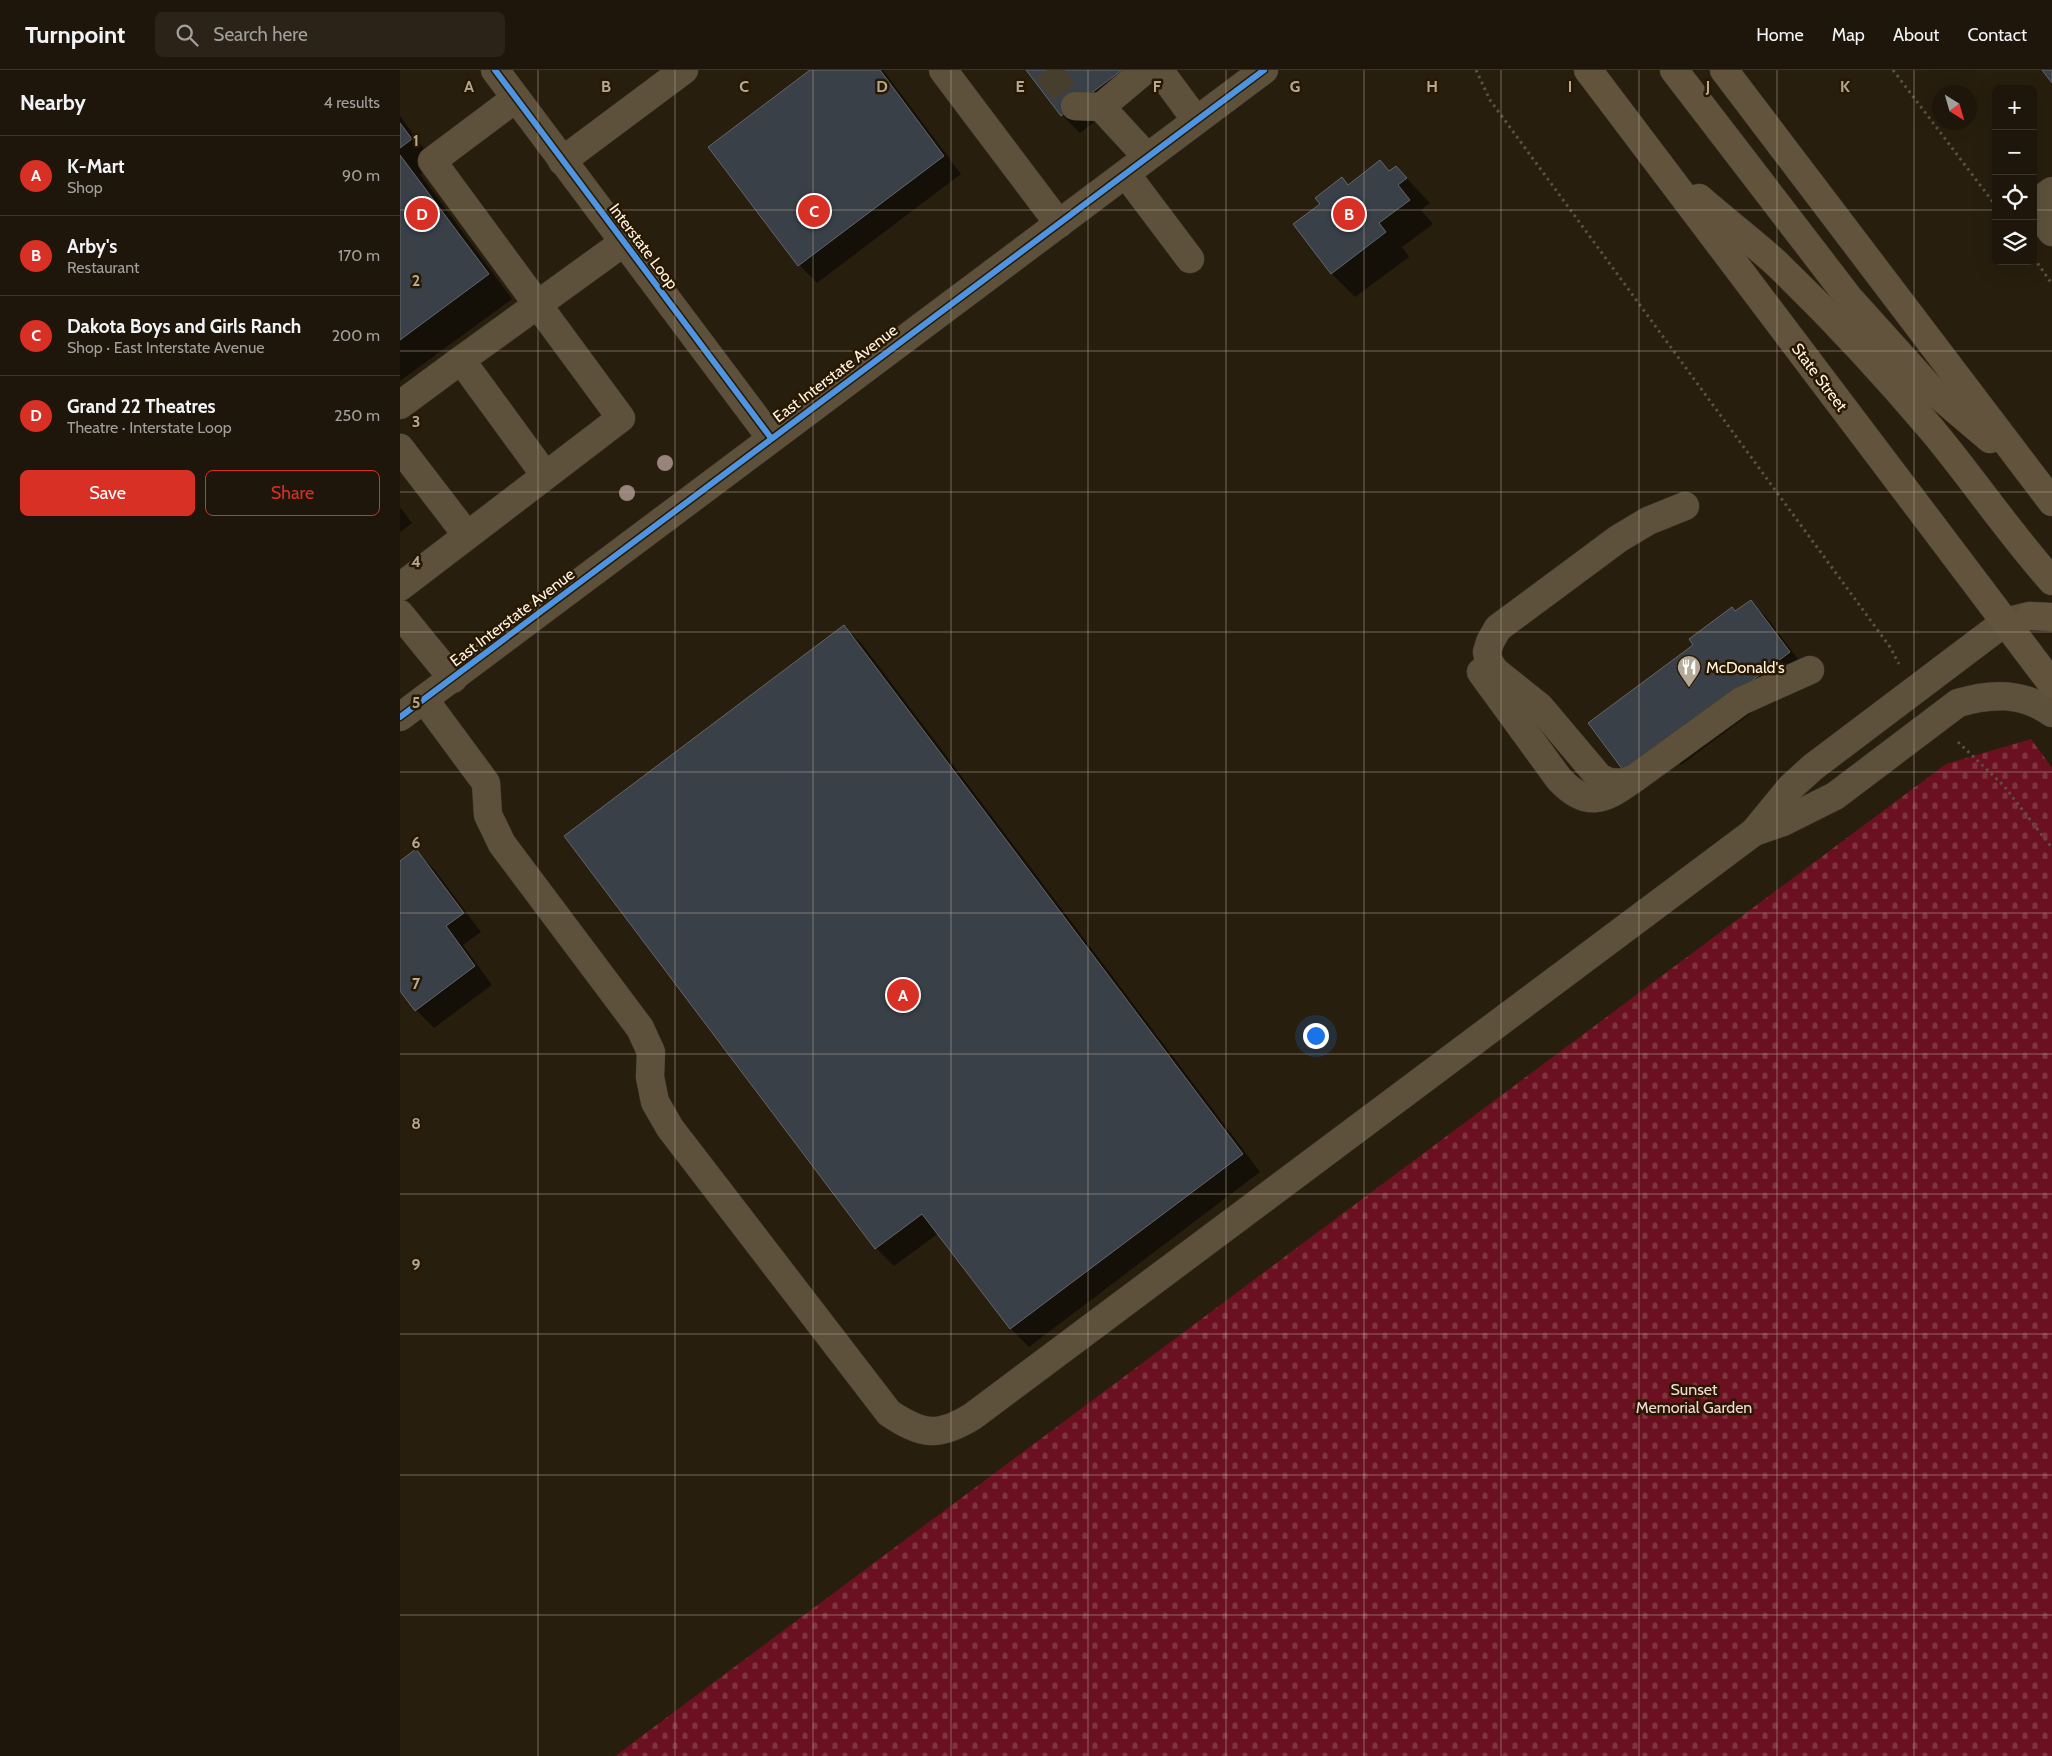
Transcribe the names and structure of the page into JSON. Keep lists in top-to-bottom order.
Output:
{
  "streets": {
    "highway": ["State Street"],
    "street": ["Interstate Loop", "East Interstate Avenue"]
  },
  "crossings": [
    ["Interstate Loop", "East Interstate Avenue"]
  ],
  "parks": ["Sunset Memorial Garden"],
  "places": {
    "restaurant": ["McDonald's"]
  },
  "north": "bottom right",
  "page": {
    "header": "Turnpoint",
    "search": "Search here",
    "nav": [
      "Home",
      "Map",
      "About",
      "Contact"
    ],
    "heading": ["Nearby", "4 results"],
    "map_buttons": ["+", "−"],
    "list": [
      {
        "mark": "A",
        "name": "K-Mart",
        "note": "Shop",
        "value": "90 m"
      },
      {
        "mark": "B",
        "name": "Arby's",
        "note": "Restaurant",
        "value": "170 m"
      },
      {
        "mark": "C",
        "name": "Dakota Boys and Girls Ranch",
        "note": "Shop · East Interstate Avenue",
        "value": "200 m"
      },
      {
        "mark": "D",
        "name": "Grand 22 Theatres",
        "note": "Theatre · Interstate Loop",
        "value": "250 m"
      }
    ],
    "pins": [
      "C",
      "B",
      "D",
      "A"
    ],
    "buttons": ["Save", "Share"]
  },
  "grid": {
    "columns": [
      "A",
      "B",
      "C",
      "D",
      "E",
      "F",
      "G",
      "H",
      "I",
      "J",
      "K"
    ],
    "rows": [
      "1",
      "2",
      "3",
      "4",
      "5",
      "6",
      "7",
      "8",
      "9"
    ]
  }
}
